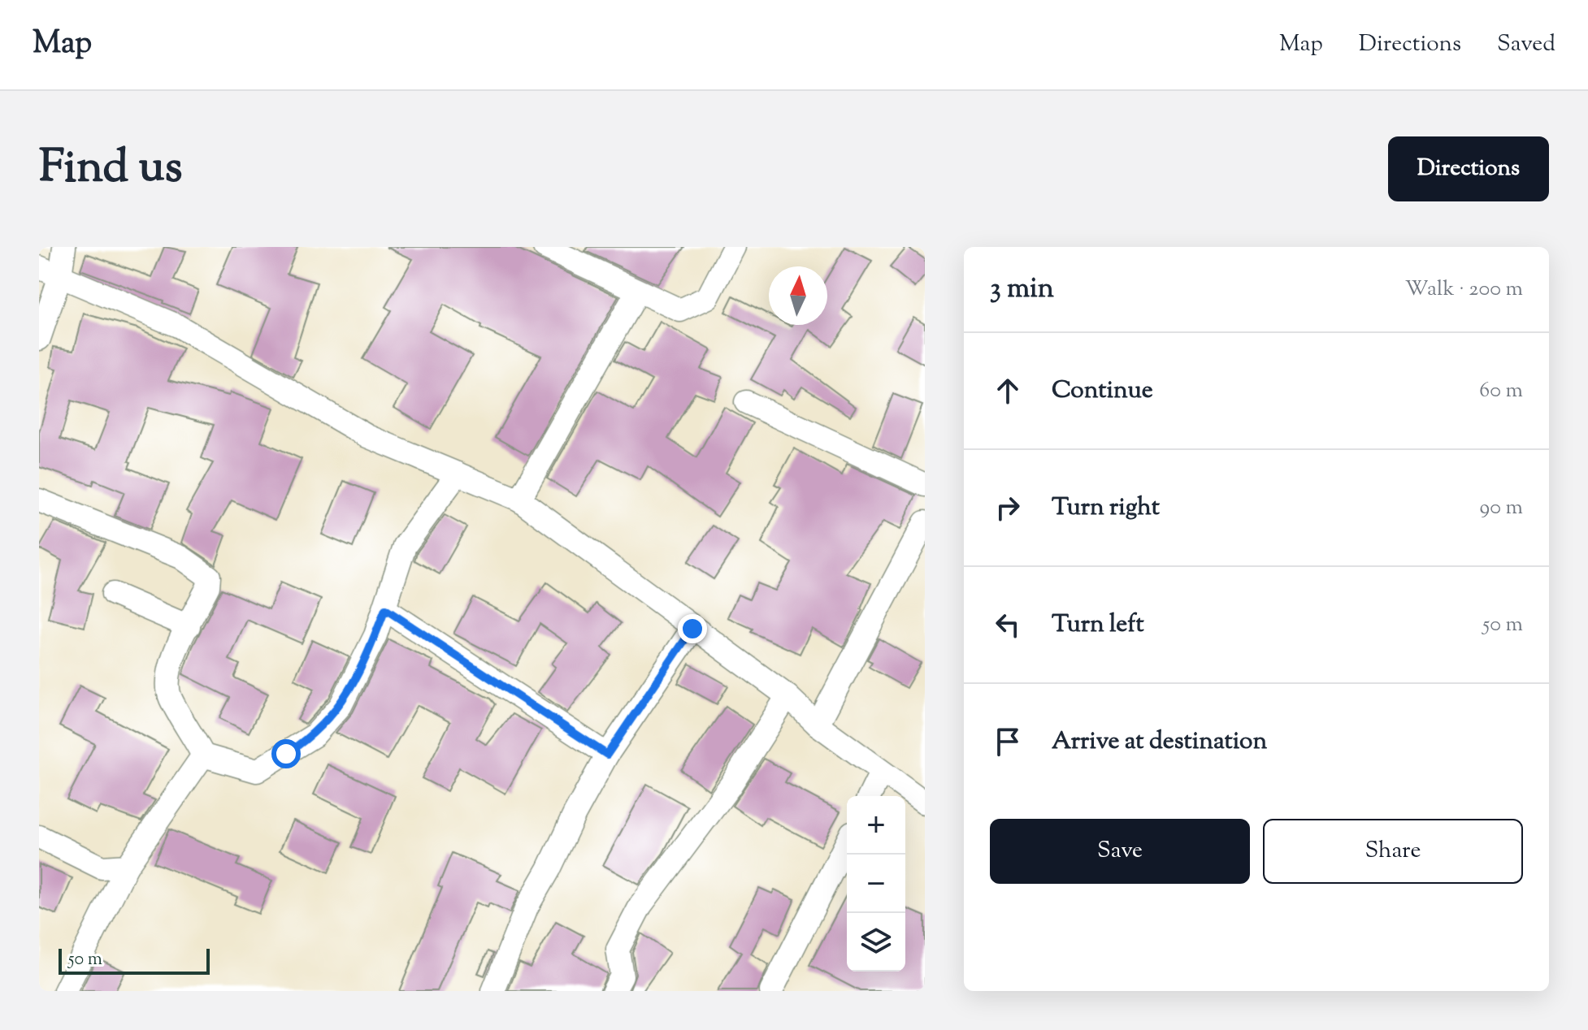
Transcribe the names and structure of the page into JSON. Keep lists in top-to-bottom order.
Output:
{
  "scale_bar": "50 m",
  "north": "top",
  "page": {
    "header": "Map",
    "nav": ["Map", "Directions", "Saved"],
    "title": "Find us",
    "buttons": [
      "Directions",
      ["Save", "Share"]
    ],
    "heading": ["3 min", "Walk · 200 m"],
    "list": [
      ["Continue", "60 m"],
      ["Turn right", "90 m"],
      ["Turn left", "50 m"],
      "Arrive at destination"
    ],
    "map_buttons": ["+", "−"],
    "scale": "50 m"
  }
}
